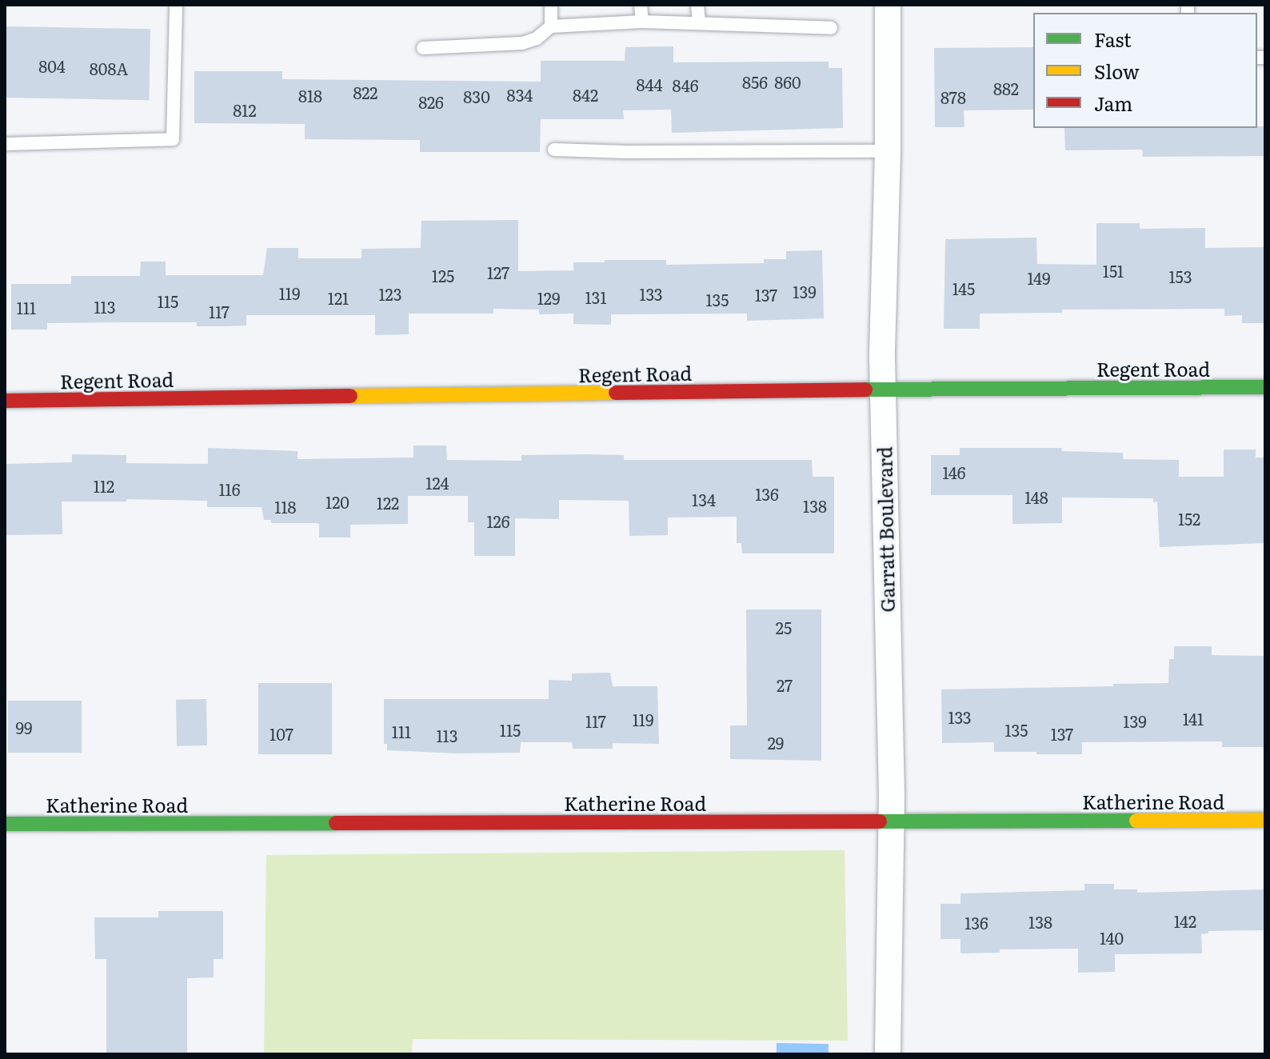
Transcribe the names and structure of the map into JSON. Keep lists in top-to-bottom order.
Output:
{
  "streets": {
    "street": ["Regent Road", "Garratt Boulevard", "Katherine Road"]
  },
  "crossings": [
    ["Regent Road", "Garratt Boulevard"],
    ["Garratt Boulevard", "Katherine Road"]
  ],
  "house_numbers": [
    "804",
    "808A",
    "856",
    "860",
    "844",
    "846",
    "882",
    "822",
    "834",
    "842",
    "818",
    "830",
    "878",
    "826",
    "812",
    "151",
    "127",
    "125",
    "153",
    "149",
    "145",
    "139",
    "119",
    "123",
    "133",
    "137",
    "131",
    "121",
    "129",
    "135",
    "115",
    "113",
    "111",
    "117",
    "146",
    "124",
    "112",
    "116",
    "136",
    "148",
    "134",
    "120",
    "122",
    "138",
    "118",
    "152",
    "126",
    "25",
    "27",
    "133",
    "141",
    "119",
    "117",
    "139",
    "99",
    "115",
    "135",
    "111",
    "107",
    "137",
    "113",
    "29",
    "142",
    "138",
    "136",
    "140"
  ],
  "legend": ["Fast", "Slow", "Jam"]
}
